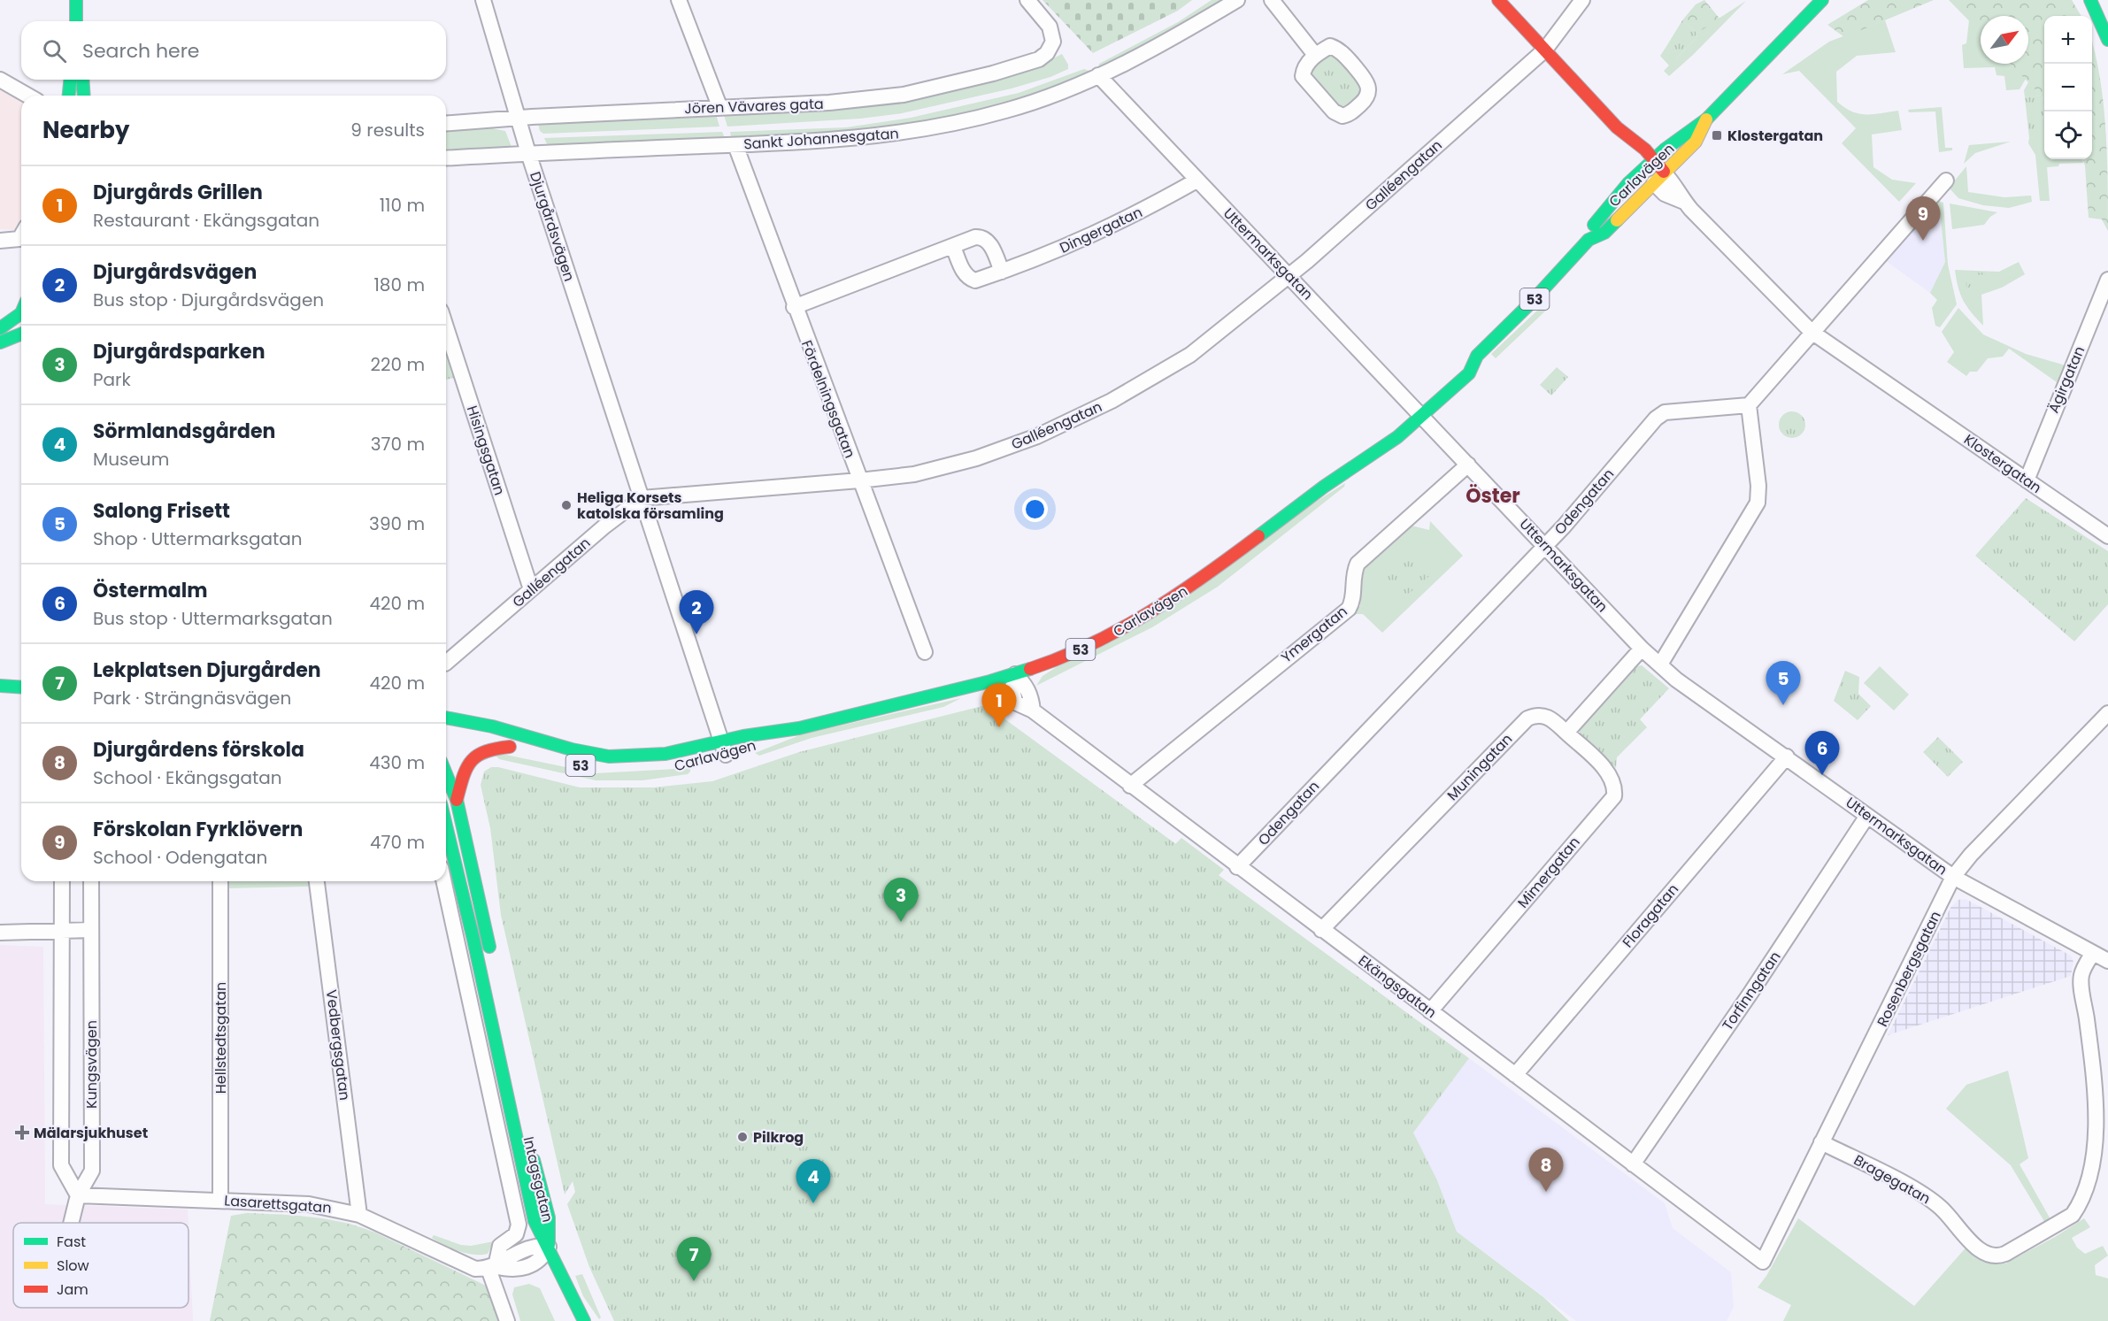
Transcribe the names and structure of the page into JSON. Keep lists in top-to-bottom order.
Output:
{
  "streets": {
    "main road": [
      "Carlavägen",
      "53",
      "Klostergatan",
      "Intagsgatan"
    ],
    "street": [
      "Jören Vävares gata",
      "Sankt Johannesgatan",
      "Galléengatan",
      "Djurgårdsvägen",
      "Dingergatan",
      "Uttermarksgatan",
      "Ägirgatan",
      "Fördelningsgatan",
      "Hisingsgatan",
      "Odengatan",
      "Ymergatan",
      "Muningatan",
      "Mimergatan",
      "Floragatan",
      "Rosenbergsgatan",
      "Ekängsgatan",
      "Torfinngatan",
      "Hellstedtsgatan",
      "Vedbergsgatan",
      "Kungsvägen",
      "Bragegatan",
      "Lasarettsgatan"
    ]
  },
  "crossings": [
    ["Jören Vävares gata", "Djurgårdsvägen"],
    ["Sankt Johannesgatan", "Djurgårdsvägen"],
    ["Sankt Johannesgatan", "Uttermarksgatan"],
    ["Sankt Johannesgatan", "Fördelningsgatan"],
    ["Galléengatan", "Djurgårdsvägen"],
    ["Galléengatan", "Uttermarksgatan"],
    ["Galléengatan", "Fördelningsgatan"],
    ["Galléengatan", "Hisingsgatan"],
    ["Galléengatan", "Klostergatan"],
    ["Carlavägen", "Djurgårdsvägen"],
    ["Carlavägen", "Uttermarksgatan"],
    ["Carlavägen", "Klostergatan"],
    ["Carlavägen", "Ekängsgatan"],
    ["Dingergatan", "Uttermarksgatan"],
    ["Uttermarksgatan", "Odengatan"],
    ["Uttermarksgatan", "Ymergatan"],
    ["Uttermarksgatan", "Floragatan"],
    ["Uttermarksgatan", "Rosenbergsgatan"],
    ["Uttermarksgatan", "Torfinngatan"],
    ["Uttermarksgatan", "Bragegatan"],
    ["Ägirgatan", "Klostergatan"],
    ["Odengatan", "Ekängsgatan"],
    ["Ymergatan", "Ekängsgatan"],
    ["Muningatan", "Mimergatan"],
    ["Muningatan", "Ekängsgatan"],
    ["Mimergatan", "Ekängsgatan"],
    ["Floragatan", "Ekängsgatan"],
    ["Rosenbergsgatan", "Ekängsgatan"],
    ["Rosenbergsgatan", "Bragegatan"],
    ["Ekängsgatan", "Torfinngatan"],
    ["Hellstedtsgatan", "Lasarettsgatan"],
    ["Vedbergsgatan", "Lasarettsgatan"],
    ["Kungsvägen", "Lasarettsgatan"],
    ["Intagsgatan", "Lasarettsgatan"]
  ],
  "districts": ["Öster"],
  "places": {
    "transit": ["Klostergatan"],
    "other": ["Heliga Korsets katolska församling", "Pilkrog"],
    "health": ["Mälarsjukhuset"]
  },
  "legend": ["Fast", "Slow", "Jam"],
  "north": "top right",
  "page": {
    "map_buttons": ["+", "−"],
    "search": "Search here",
    "heading": ["Nearby", "9 results"],
    "list": [
      {
        "mark": "1",
        "name": "Djurgårds Grillen",
        "note": "Restaurant · Ekängsgatan",
        "value": "110 m"
      },
      {
        "mark": "2",
        "name": "Djurgårdsvägen",
        "note": "Bus stop · Djurgårdsvägen",
        "value": "180 m"
      },
      {
        "mark": "3",
        "name": "Djurgårdsparken",
        "note": "Park",
        "value": "220 m"
      },
      {
        "mark": "4",
        "name": "Sörmlandsgården",
        "note": "Museum",
        "value": "370 m"
      },
      {
        "mark": "5",
        "name": "Salong Frisett",
        "note": "Shop · Uttermarksgatan",
        "value": "390 m"
      },
      {
        "mark": "6",
        "name": "Östermalm",
        "note": "Bus stop · Uttermarksgatan",
        "value": "420 m"
      },
      {
        "mark": "7",
        "name": "Lekplatsen Djurgården",
        "note": "Park · Strängnäsvägen",
        "value": "420 m"
      },
      {
        "mark": "8",
        "name": "Djurgårdens förskola",
        "note": "School · Ekängsgatan",
        "value": "430 m"
      },
      {
        "mark": "9",
        "name": "Förskolan Fyrklövern",
        "note": "School · Odengatan",
        "value": "470 m"
      }
    ],
    "pins": [
      "9",
      "2",
      "5",
      "1",
      "6",
      "3",
      "8",
      "4",
      "7"
    ]
  }
}
